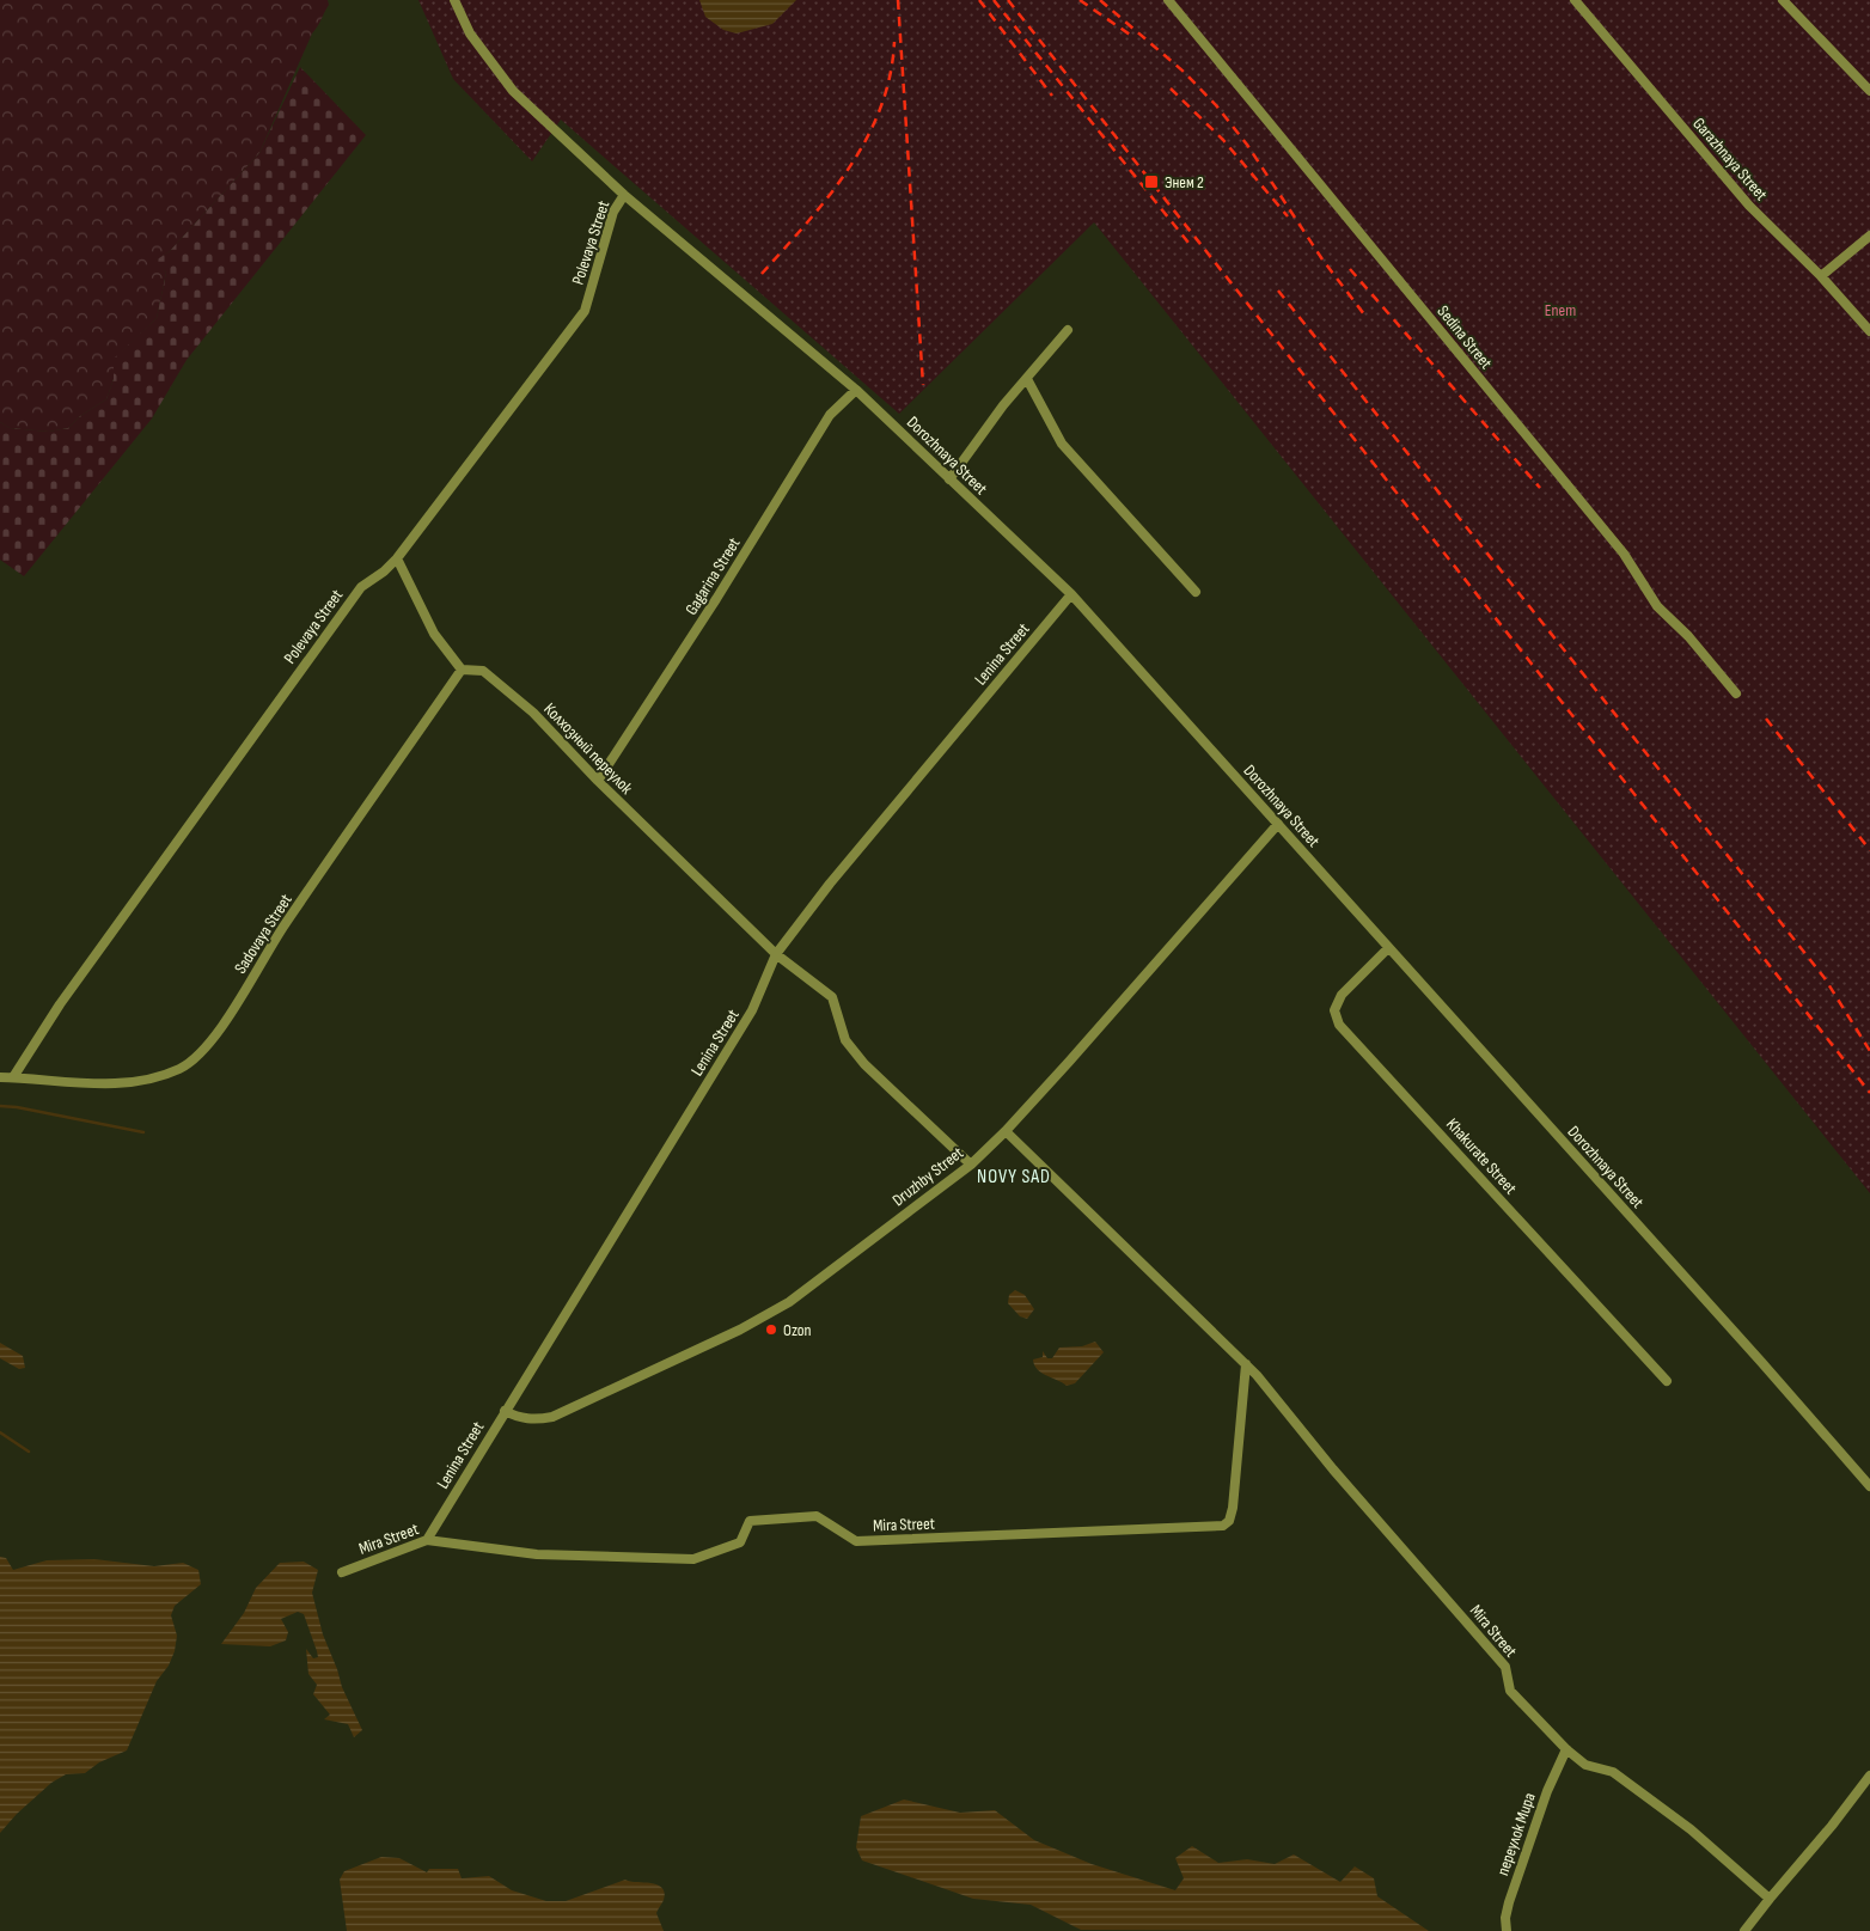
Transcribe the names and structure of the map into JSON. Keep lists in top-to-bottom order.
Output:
{
  "streets": {
    "street": [
      "Garazhnaya Street",
      "Polevaya Street",
      "Sedina Street",
      "Dorozhnaya Street",
      "Gagarina Street",
      "Lenina Street",
      "Колхозный переулок",
      "Sadovaya Street",
      "Khakurate Street",
      "Druzhby Street",
      "Mira Street",
      "переулок Мира"
    ]
  },
  "crossings": [
    ["Polevaya Street", "Dorozhnaya Street"],
    ["Polevaya Street", "Sadovaya Street"],
    ["Dorozhnaya Street", "Gagarina Street"],
    ["Dorozhnaya Street", "Lenina Street"],
    ["Dorozhnaya Street", "Khakurate Street"],
    ["Dorozhnaya Street", "Druzhby Street"],
    ["Gagarina Street", "Колхозный переулок"],
    ["Lenina Street", "Колхозный переулок"],
    ["Lenina Street", "Druzhby Street"],
    ["Lenina Street", "Mira Street"],
    ["Колхозный переулок", "Sadovaya Street"],
    ["Druzhby Street", "Mira Street"],
    ["Mira Street", "переулок Мира"]
  ],
  "districts": ["NOVY SAD"],
  "parks": ["Enem"],
  "places": {
    "transit": ["Энем 2"],
    "other": ["Ozon"]
  }
}
